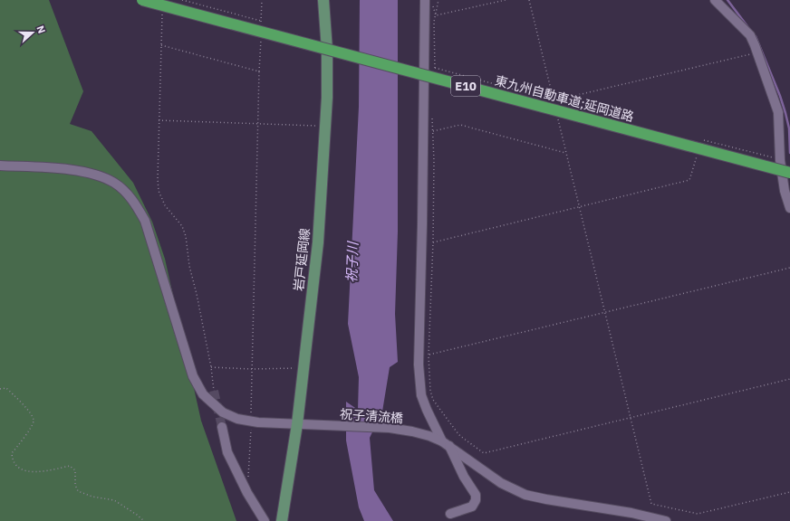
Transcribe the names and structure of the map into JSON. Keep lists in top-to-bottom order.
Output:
{
  "streets": {
    "highway": ["E10", "東九州自動車道;延岡道路"],
    "main road": ["岩戸延岡線"],
    "street": ["祝子清流橋"]
  },
  "crossings": [
    ["岩戸延岡線", "祝子清流橋"]
  ],
  "water": ["祝子川"],
  "north": "right"
}
